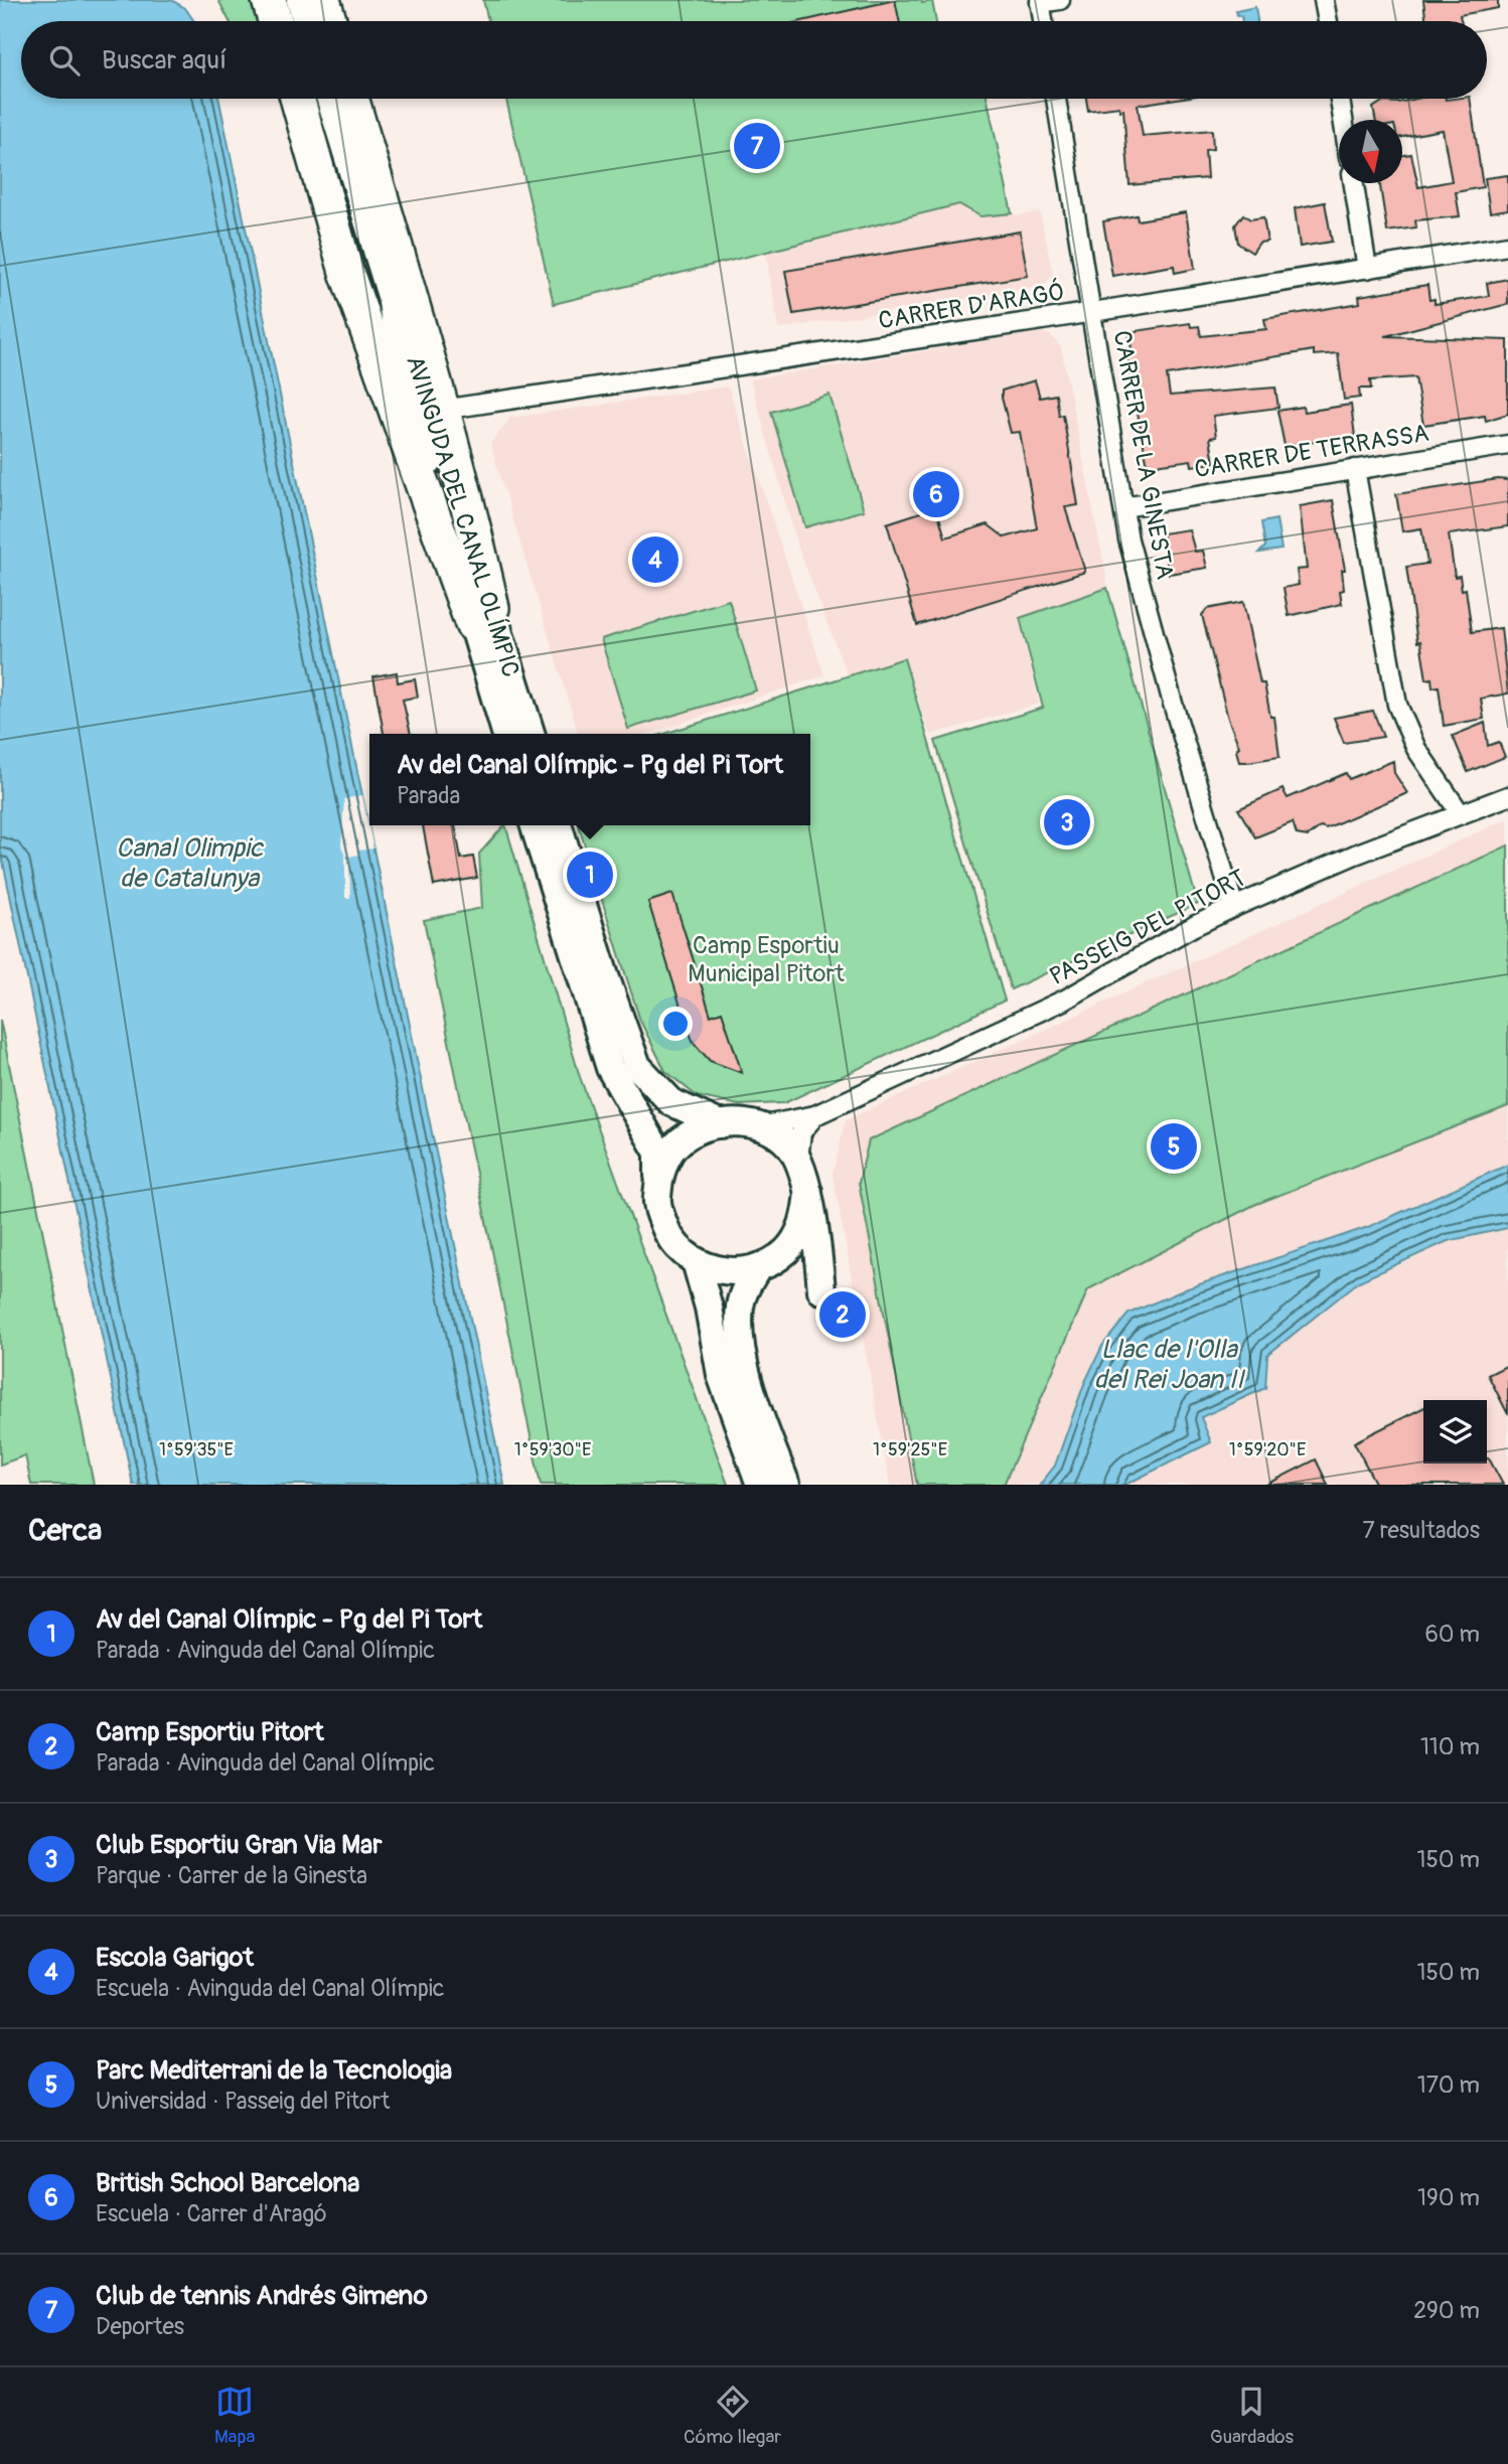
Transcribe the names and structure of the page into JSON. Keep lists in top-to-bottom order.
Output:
{
  "streets": {
    "street": [
      "CARRER D'ARAGÓ",
      "CARRER DE TERRASSA",
      "CARRER DE LA GINESTA",
      "AVINGUDA DEL CANAL OLÍMPIC",
      "PASSEIG DEL PITORT"
    ]
  },
  "crossings": [
    ["CARRER D'ARAGÓ", "CARRER DE LA GINESTA"],
    ["CARRER DE TERRASSA", "CARRER DE LA GINESTA"],
    ["CARRER DE LA GINESTA", "PASSEIG DEL PITORT"]
  ],
  "water": ["Canal Olimpic de Catalunya", "Llac de l'Olla del Rei Joan II"],
  "parks": ["Camp Esportiu Municipal Pitort"],
  "north": "bottom",
  "page": {
    "search": "Buscar aquí",
    "pins": [
      "7",
      "6",
      "4",
      "3",
      "1",
      "5",
      "2"
    ],
    "popup": ["Av del Canal Olímpic - Pg del Pi Tort", "Parada"],
    "heading": ["Cerca", "7 resultados"],
    "list": [
      {
        "mark": "1",
        "name": "Av del Canal Olímpic - Pg del Pi Tort",
        "note": "Parada · Avinguda del Canal Olímpic",
        "value": "60 m"
      },
      {
        "mark": "2",
        "name": "Camp Esportiu Pitort",
        "note": "Parada · Avinguda del Canal Olímpic",
        "value": "110 m"
      },
      {
        "mark": "3",
        "name": "Club Esportiu Gran Via Mar",
        "note": "Parque · Carrer de la Ginesta",
        "value": "150 m"
      },
      {
        "mark": "4",
        "name": "Escola Garigot",
        "note": "Escuela · Avinguda del Canal Olímpic",
        "value": "150 m"
      },
      {
        "mark": "5",
        "name": "Parc Mediterrani de la Tecnologia",
        "note": "Universidad · Passeig del Pitort",
        "value": "170 m"
      },
      {
        "mark": "6",
        "name": "British School Barcelona",
        "note": "Escuela · Carrer d'Aragó",
        "value": "190 m"
      },
      {
        "mark": "7",
        "name": "Club de tennis Andrés Gimeno",
        "note": "Deportes",
        "value": "290 m"
      }
    ],
    "nav": ["Mapa", "Cómo llegar", "Guardados"]
  },
  "coordinates": [
    "1°59'35\"E",
    "1°59'30\"E",
    "1°59'25\"E",
    "1°59'20\"E"
  ]
}
